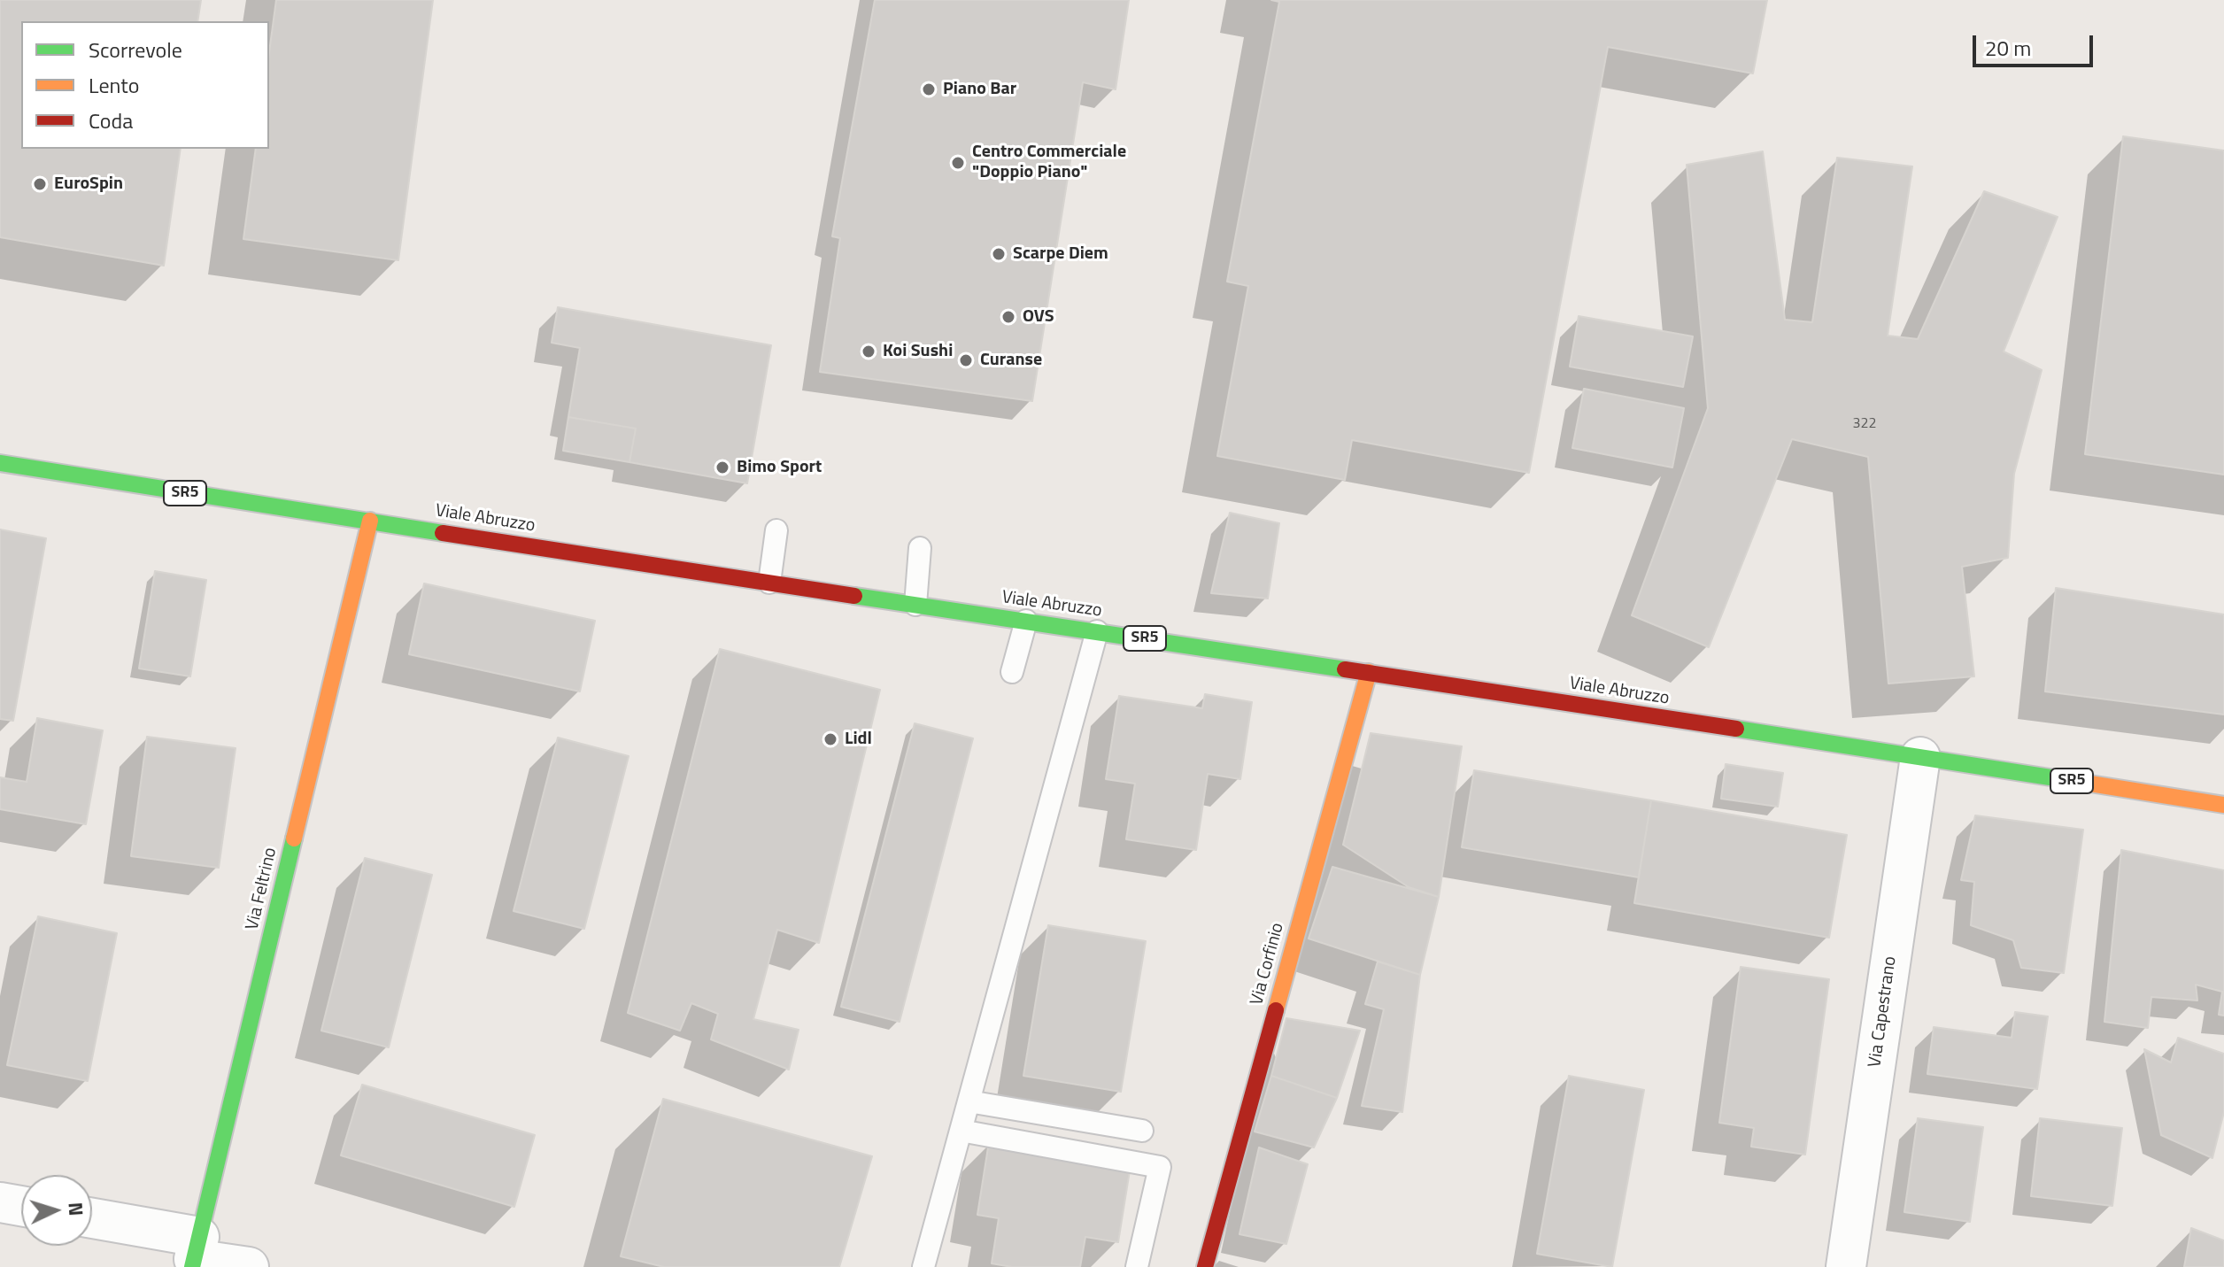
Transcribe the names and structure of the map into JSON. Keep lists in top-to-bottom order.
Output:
{
  "streets": {
    "main road": [
      "SR5",
      "Viale Abruzzo",
      "Via Feltrino",
      "Via Corfinio"
    ],
    "street": ["Via Capestrano"]
  },
  "crossings": [
    ["Viale Abruzzo", "Via Feltrino"],
    ["Viale Abruzzo", "Via Corfinio"],
    ["Viale Abruzzo", "Via Capestrano"]
  ],
  "places": [
    "Piano Bar",
    "Centro Commerciale \"Doppio Piano\"",
    "EuroSpin",
    "Scarpe Diem",
    "OVS",
    "Koi Sushi",
    "Curanse",
    "Bimo Sport",
    "Lidl"
  ],
  "house_numbers": ["322"],
  "legend": ["Scorrevole", "Lento", "Coda"],
  "scale_bar": "20 m",
  "north": "right"
}
